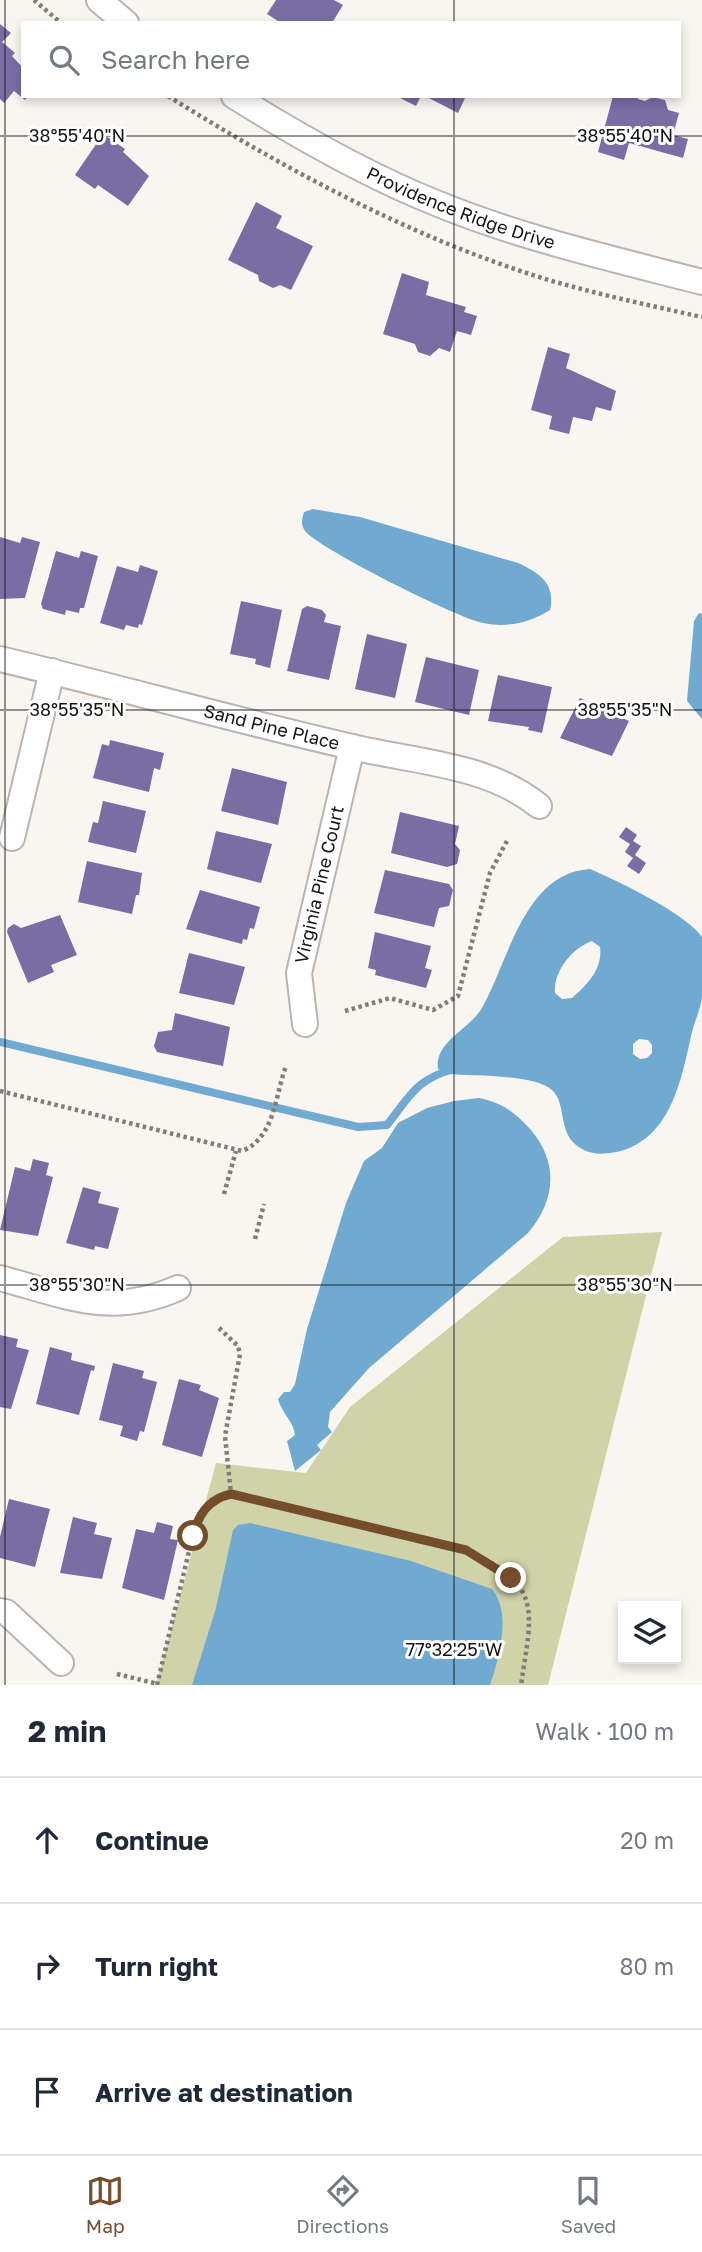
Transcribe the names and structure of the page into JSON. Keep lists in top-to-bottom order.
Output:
{
  "streets": {
    "street": ["Providence Ridge Drive", "Sand Pine Place", "Virginia Pine Court"]
  },
  "crossings": [
    ["Sand Pine Place", "Virginia Pine Court"]
  ],
  "page": {
    "search": "Search here",
    "heading": ["2 min", "Walk · 100 m"],
    "list": [
      ["Continue", "20 m"],
      ["Turn right", "80 m"],
      "Arrive at destination"
    ],
    "nav": ["Map", "Directions", "Saved"]
  },
  "coordinates": [
    "38°55'40\"N",
    "38°55'35\"N",
    "38°55'30\"N",
    "77°32'25\"W"
  ]
}
